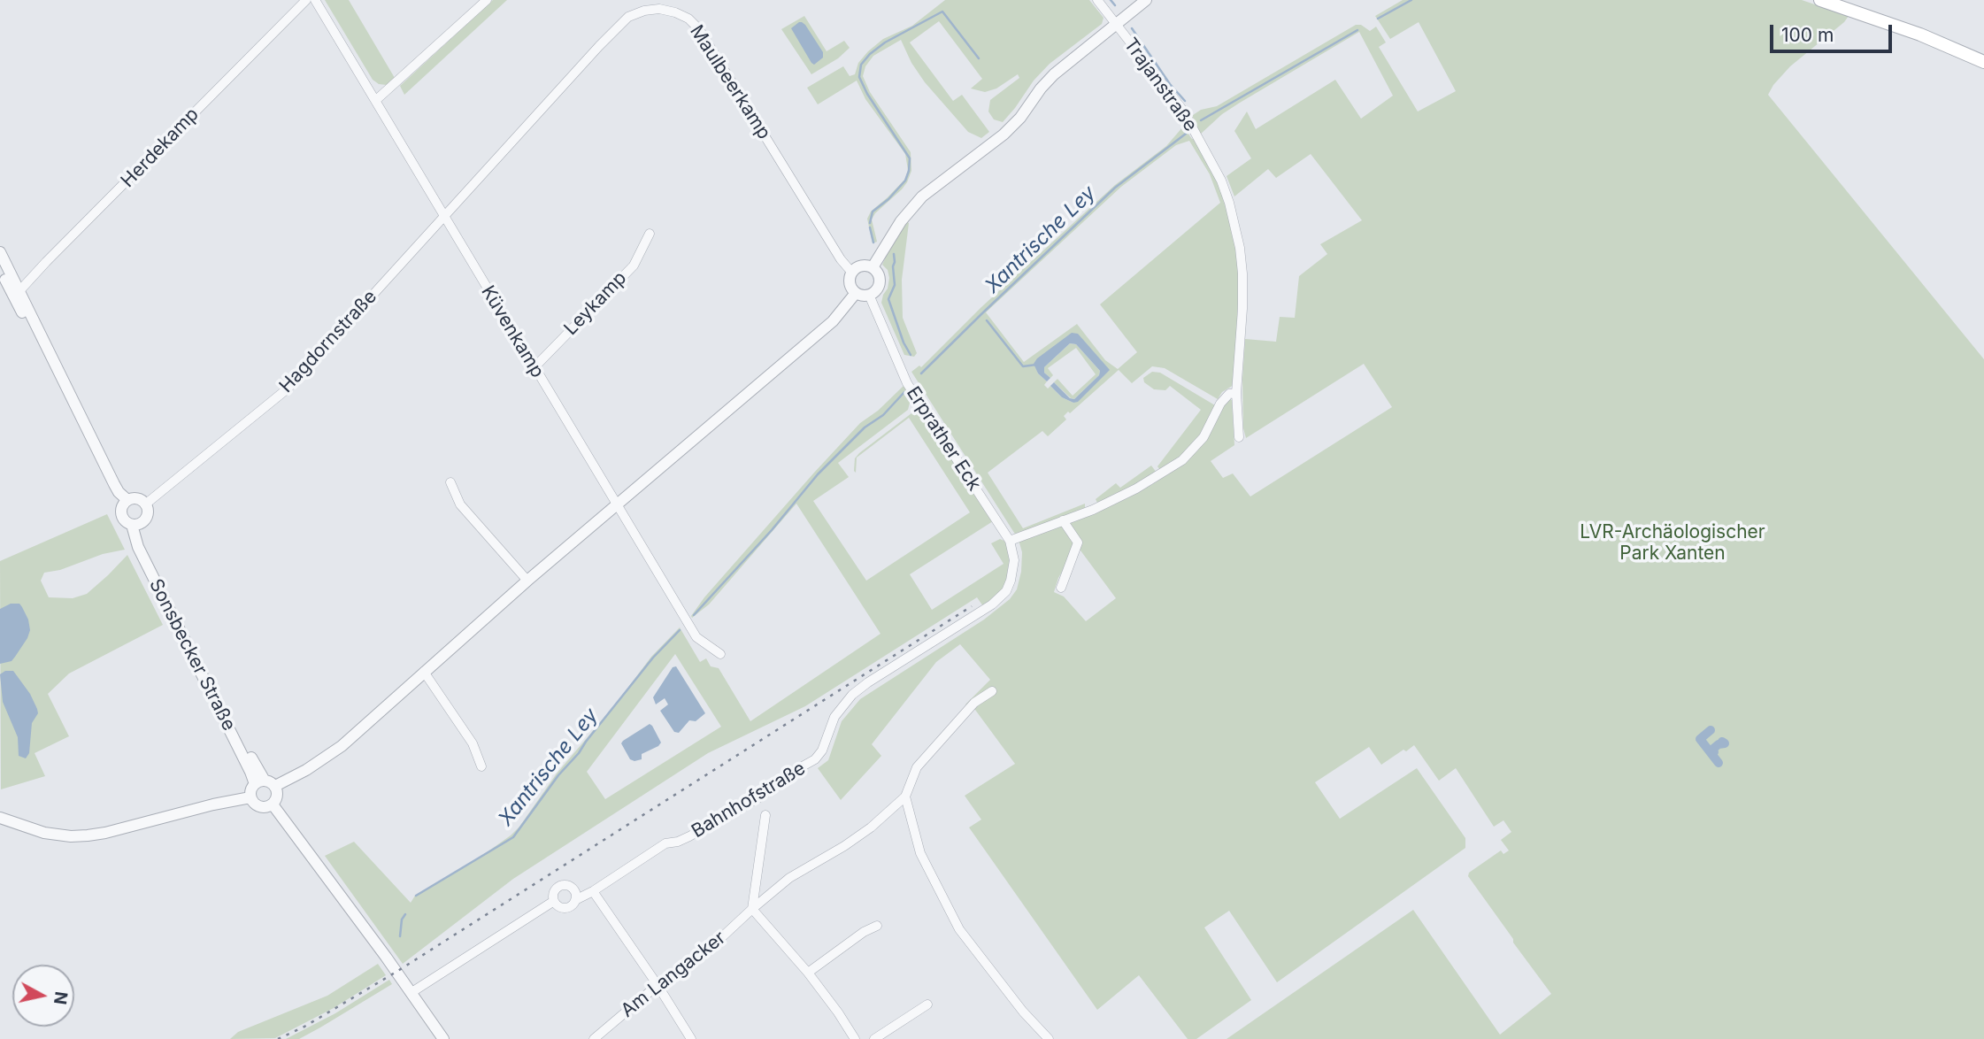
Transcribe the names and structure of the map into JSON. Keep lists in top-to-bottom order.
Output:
{
  "streets": {
    "street": [
      "Maulbeerkamp",
      "Trajanstraße",
      "Herdekamp",
      "Leykamp",
      "Küvenkamp",
      "Hagdornstraße",
      "Erprather Eck",
      "Sonsbecker Straße",
      "Bahnhofstraße",
      "Am Langacker"
    ]
  },
  "crossings": [
    ["Maulbeerkamp", "Küvenkamp"],
    ["Maulbeerkamp", "Hagdornstraße"],
    ["Maulbeerkamp", "Erprather Eck"],
    ["Herdekamp", "Sonsbecker Straße"],
    ["Leykamp", "Küvenkamp"],
    ["Küvenkamp", "Hagdornstraße"],
    ["Hagdornstraße", "Sonsbecker Straße"],
    ["Erprather Eck", "Bahnhofstraße"]
  ],
  "water": ["Xantrische Ley"],
  "parks": ["LVR-Archäologischer Park Xanten"],
  "scale_bar": "100 m",
  "north": "right"
}
